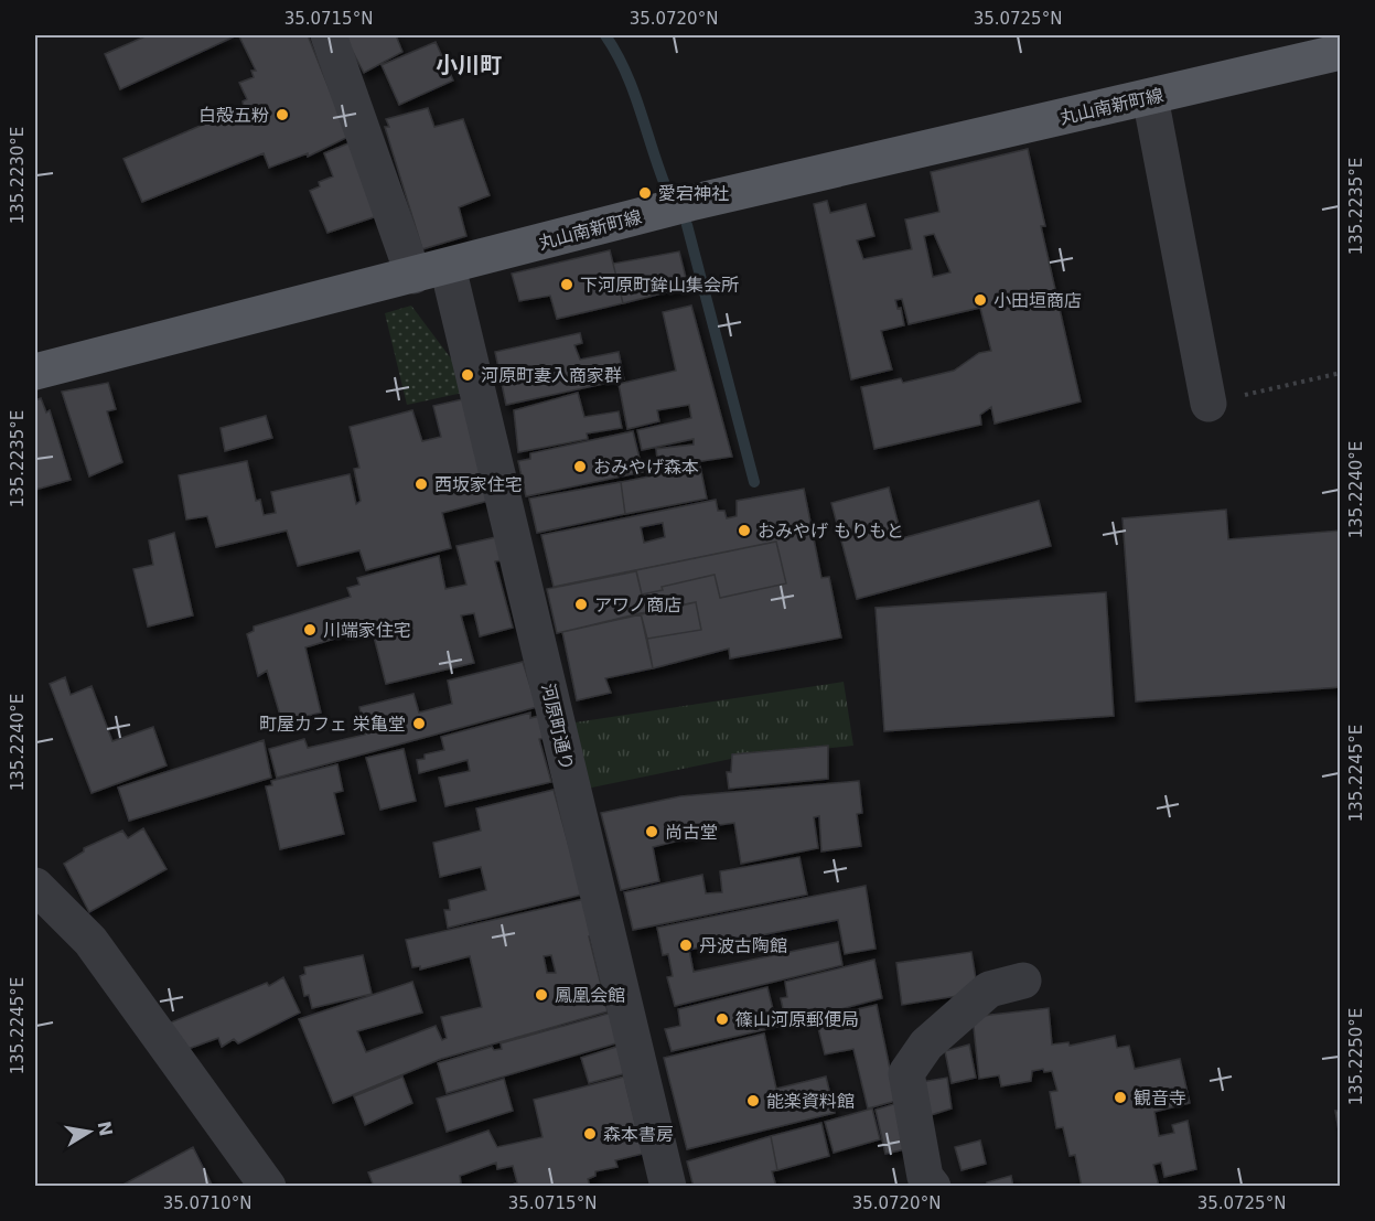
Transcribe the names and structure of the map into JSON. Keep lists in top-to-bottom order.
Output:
{
  "streets": {
    "main road": ["丸山南新町線"],
    "street": ["河原町通り"]
  },
  "crossings": [
    ["丸山南新町線", "河原町通り"]
  ],
  "districts": ["小川町"],
  "places": [
    "白殻五粉",
    "愛宕神社",
    "下河原町鉾山集会所",
    "小田垣商店",
    "河原町妻入商家群",
    "おみやげ森本",
    "西坂家住宅",
    "おみやげ もりもと",
    "アワノ商店",
    "川端家住宅",
    "町屋カフェ 栄亀堂",
    "尚古堂",
    "丹波古陶館",
    "鳳凰会館",
    "篠山河原郵便局",
    "観音寺",
    "能楽資料館",
    "森本書房"
  ],
  "north": "right",
  "coordinates": [
    "35.0715°N",
    "35.0720°N",
    "35.0725°N",
    "135.2230°E",
    "135.2235°E",
    "135.2240°E",
    "135.2245°E",
    "135.2250°E",
    "35.0710°N"
  ]
}
